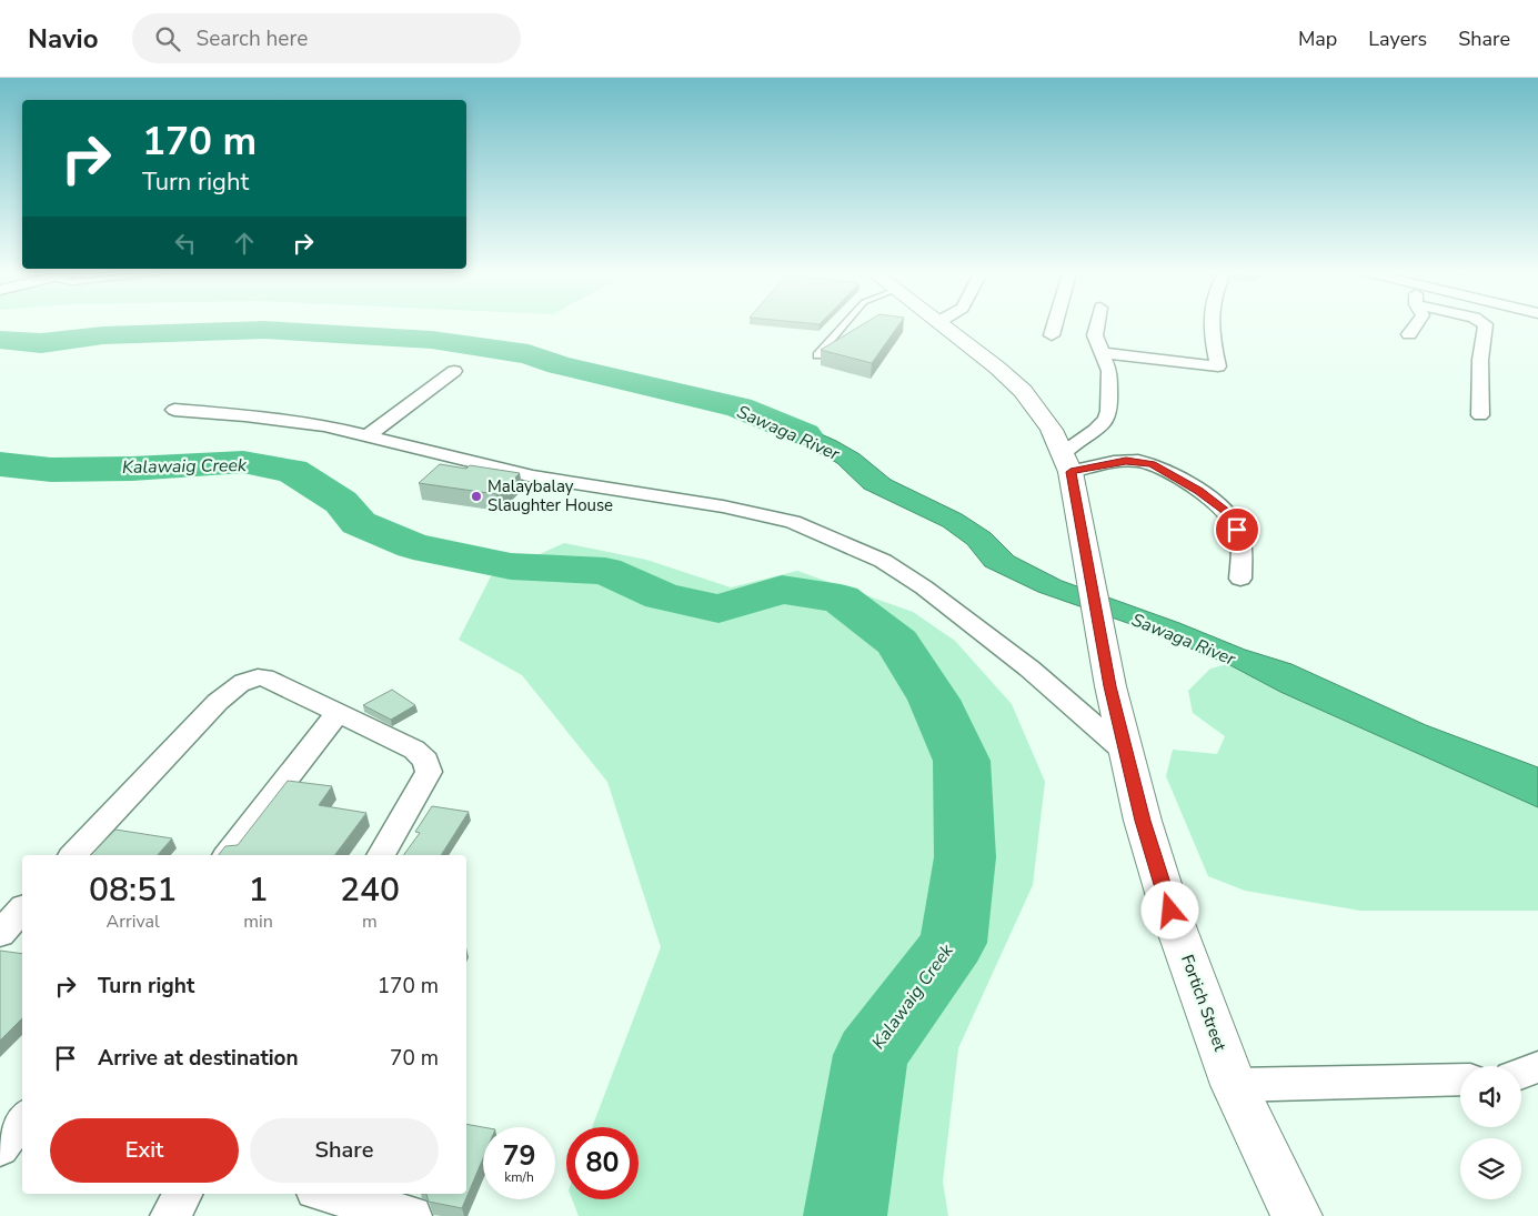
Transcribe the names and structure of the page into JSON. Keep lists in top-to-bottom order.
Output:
{
  "streets": {
    "highway": ["Fortich Street"]
  },
  "water": ["Sawaga River", "Kalawaig Creek"],
  "places": ["Malaybalay Slaughter House"],
  "page": {
    "header": "Navio",
    "search": "Search here",
    "nav": ["Map", "Layers", "Share"],
    "turn": ["170 m", "Turn right"],
    "eta": [
      "08:51",
      "Arrival",
      "1",
      "min",
      "240",
      "m"
    ],
    "list": [
      {
        "name": "Turn right",
        "value": "170 m"
      },
      {
        "name": "Arrive at destination",
        "value": "70 m"
      }
    ],
    "buttons": ["Exit", "Share"],
    "speed": "79 km/h",
    "limit": "80"
  }
}
